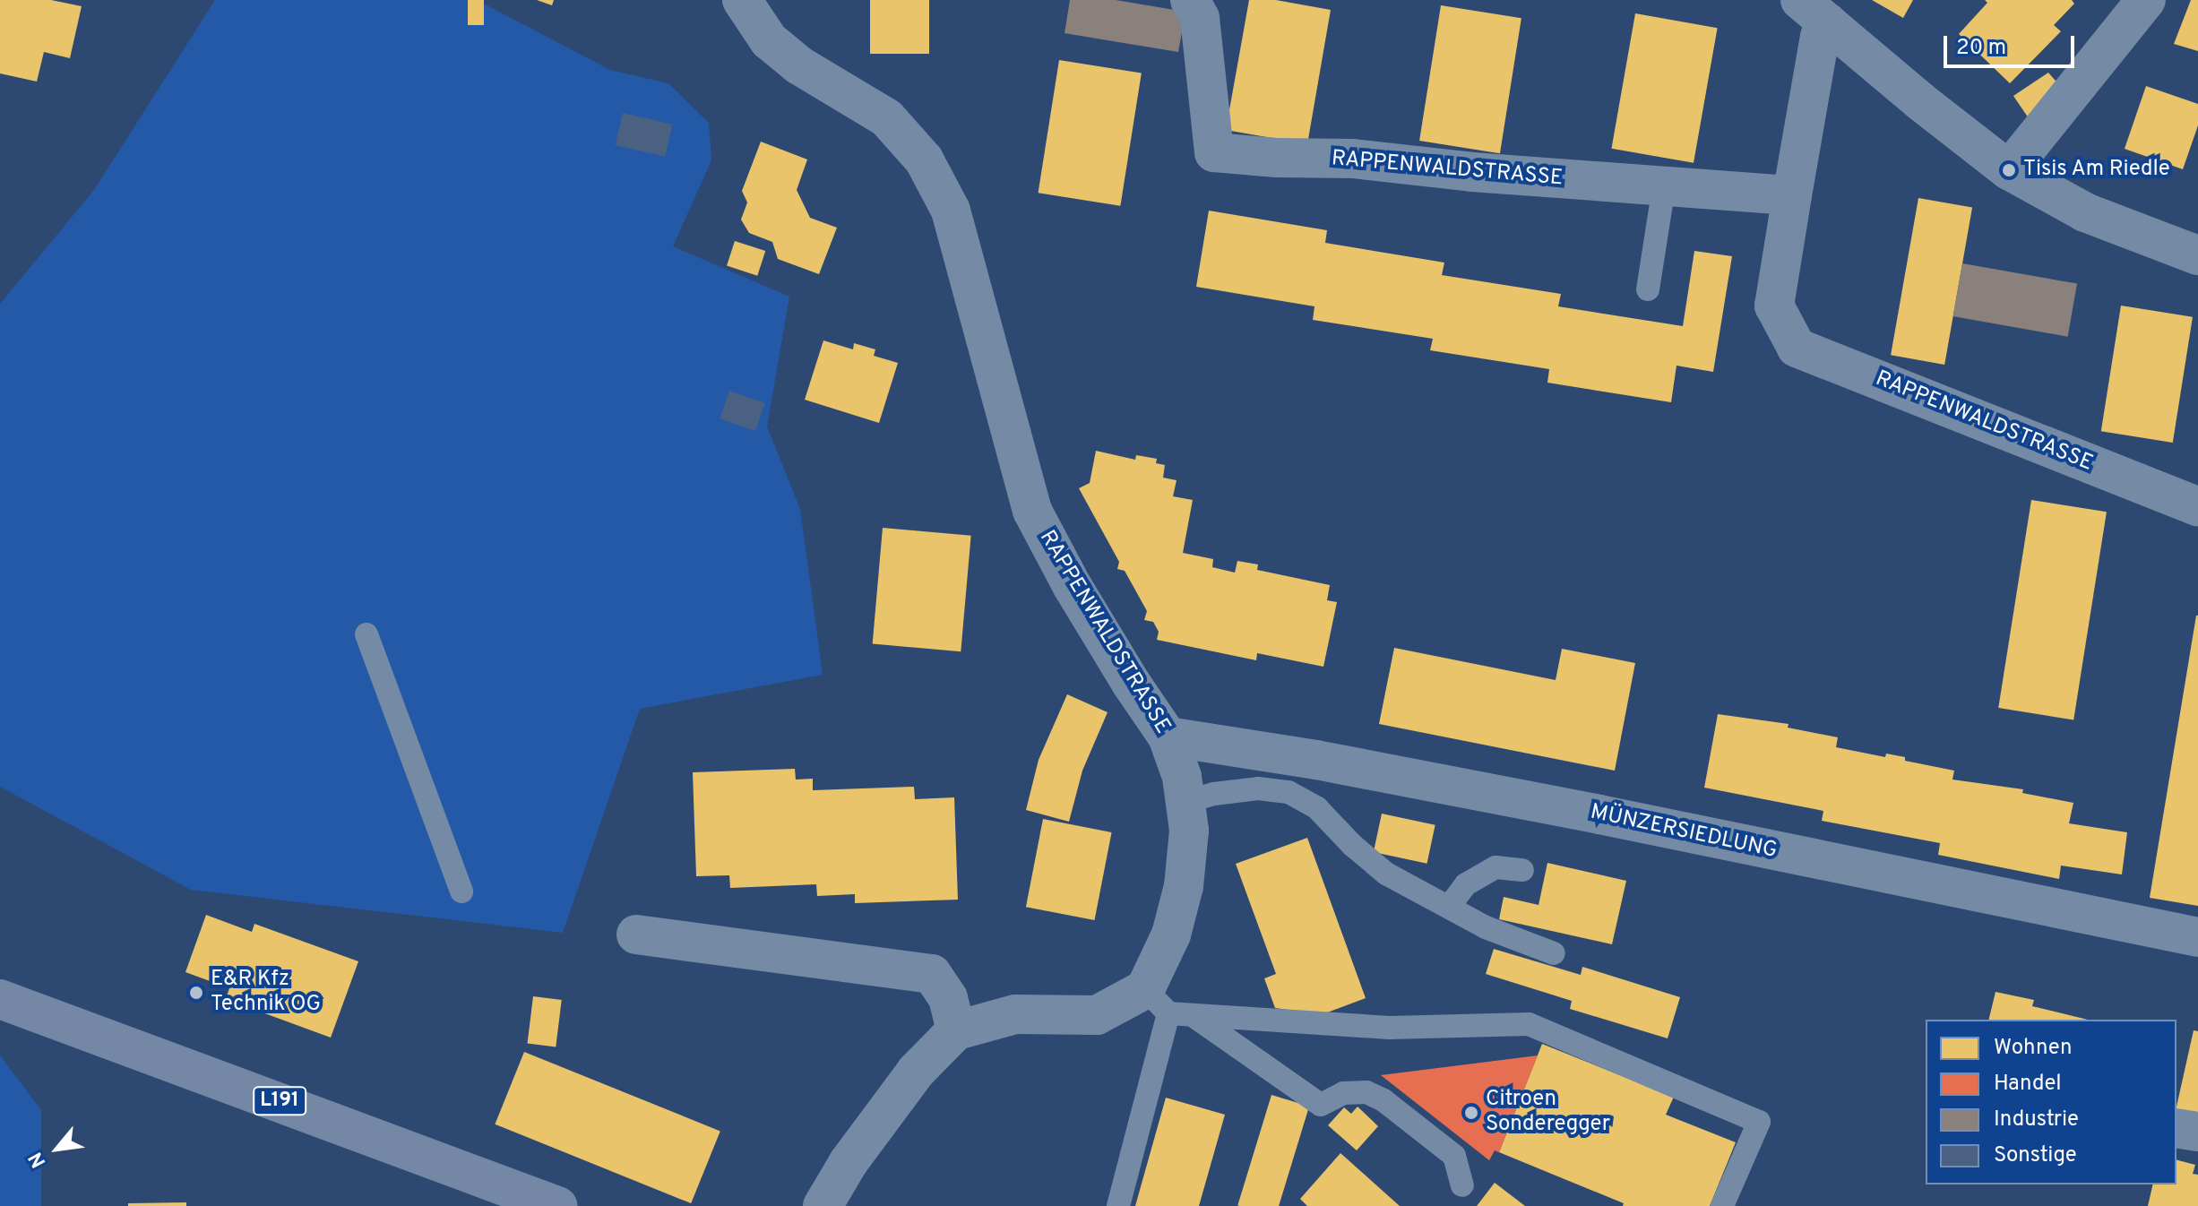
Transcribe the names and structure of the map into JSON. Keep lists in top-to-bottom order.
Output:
{
  "streets": {
    "main road": ["L191"],
    "street": ["RAPPENWALDSTRASSE", "MÜNZERSIEDLUNG"]
  },
  "crossings": [
    ["RAPPENWALDSTRASSE", "MÜNZERSIEDLUNG"]
  ],
  "places": ["Tisis Am Riedle", "E&R Kfz Technik OG", "Citroen Sonderegger"],
  "legend": [
    "Wohnen",
    "Handel",
    "Industrie",
    "Sonstige"
  ],
  "scale_bar": "20 m",
  "north": "bottom left"
}
